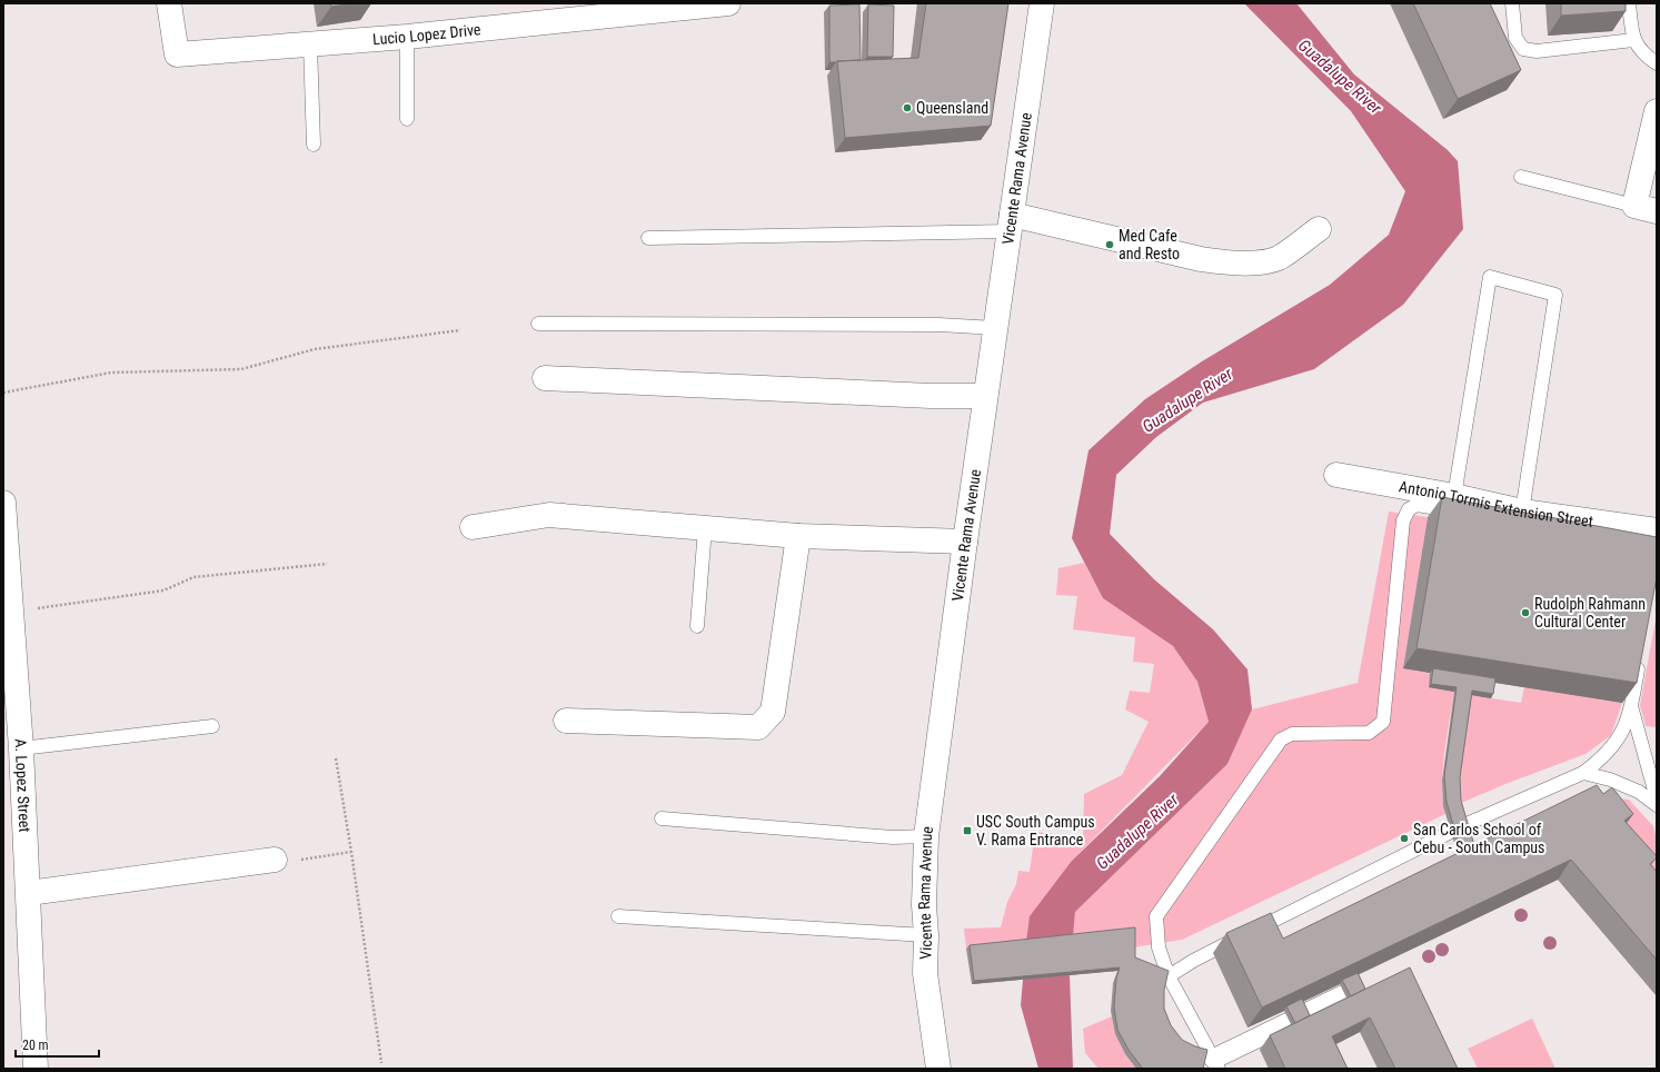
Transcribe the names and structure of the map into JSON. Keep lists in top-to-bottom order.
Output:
{
  "streets": {
    "street": [
      "Lucio Lopez Drive",
      "Vicente Rama Avenue",
      "Antonio Tormis Extension Street",
      "A. Lopez Street"
    ]
  },
  "water": ["Guadalupe River"],
  "places": {
    "other": [
      "Queensland",
      "Med Cafe and Resto",
      "Rudolph Rahmann Cultural Center",
      "San Carlos School of Cebu - South Campus"
    ],
    "transit": ["USC South Campus V. Rama Entrance"]
  },
  "scale_bar": "20 m"
}
